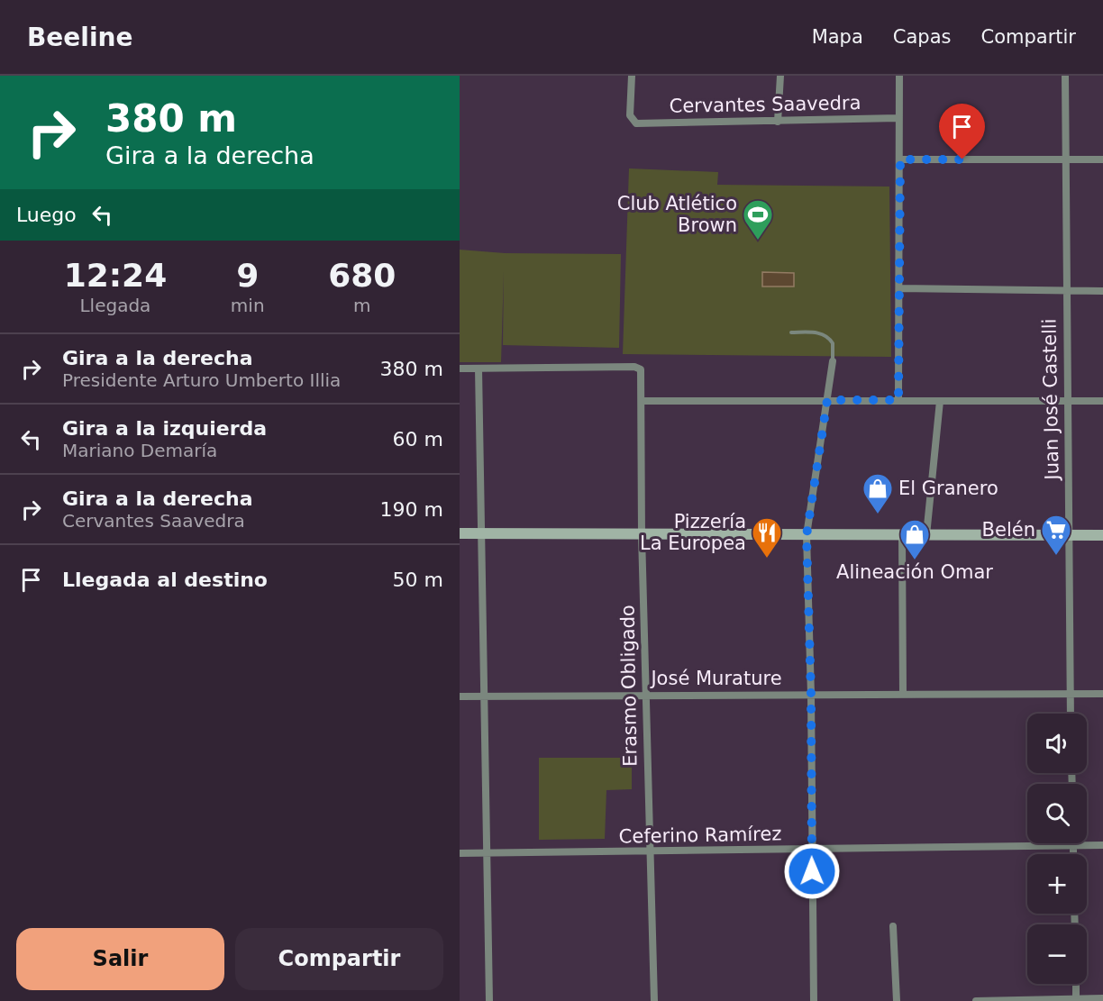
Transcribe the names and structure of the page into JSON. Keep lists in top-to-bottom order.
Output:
{
  "streets": {
    "street": [
      "Cervantes Saavedra",
      "Juan José Castelli",
      "José Murature",
      "Erasmo Obligado",
      "Ceferino Ramírez"
    ]
  },
  "crossings": [
    ["Juan José Castelli", "José Murature"],
    ["José Murature", "Erasmo Obligado"],
    ["Erasmo Obligado", "Ceferino Ramírez"]
  ],
  "places": {
    "sports": ["Club Atlético Brown"],
    "shop": ["El Granero", "Alineación Omar"],
    "supermarket": ["Belén"],
    "restaurant": ["Pizzería La Europea"]
  },
  "page": {
    "header": "Beeline",
    "nav": ["Mapa", "Capas", "Compartir"],
    "turn": ["380 m", "Gira a la derecha"],
    "then": "Luego",
    "eta": [
      "12:24",
      "Llegada",
      "9",
      "min",
      "680",
      "m"
    ],
    "list": [
      {
        "name": "Gira a la derecha",
        "note": "Presidente Arturo Umberto Illia",
        "value": "380 m"
      },
      {
        "name": "Gira a la izquierda",
        "note": "Mariano Demaría",
        "value": "60 m"
      },
      {
        "name": "Gira a la derecha",
        "note": "Cervantes Saavedra",
        "value": "190 m"
      },
      {
        "name": "Llegada al destino",
        "value": "50 m"
      }
    ],
    "map_buttons": ["+", "−"],
    "buttons": ["Salir", "Compartir"]
  }
}
